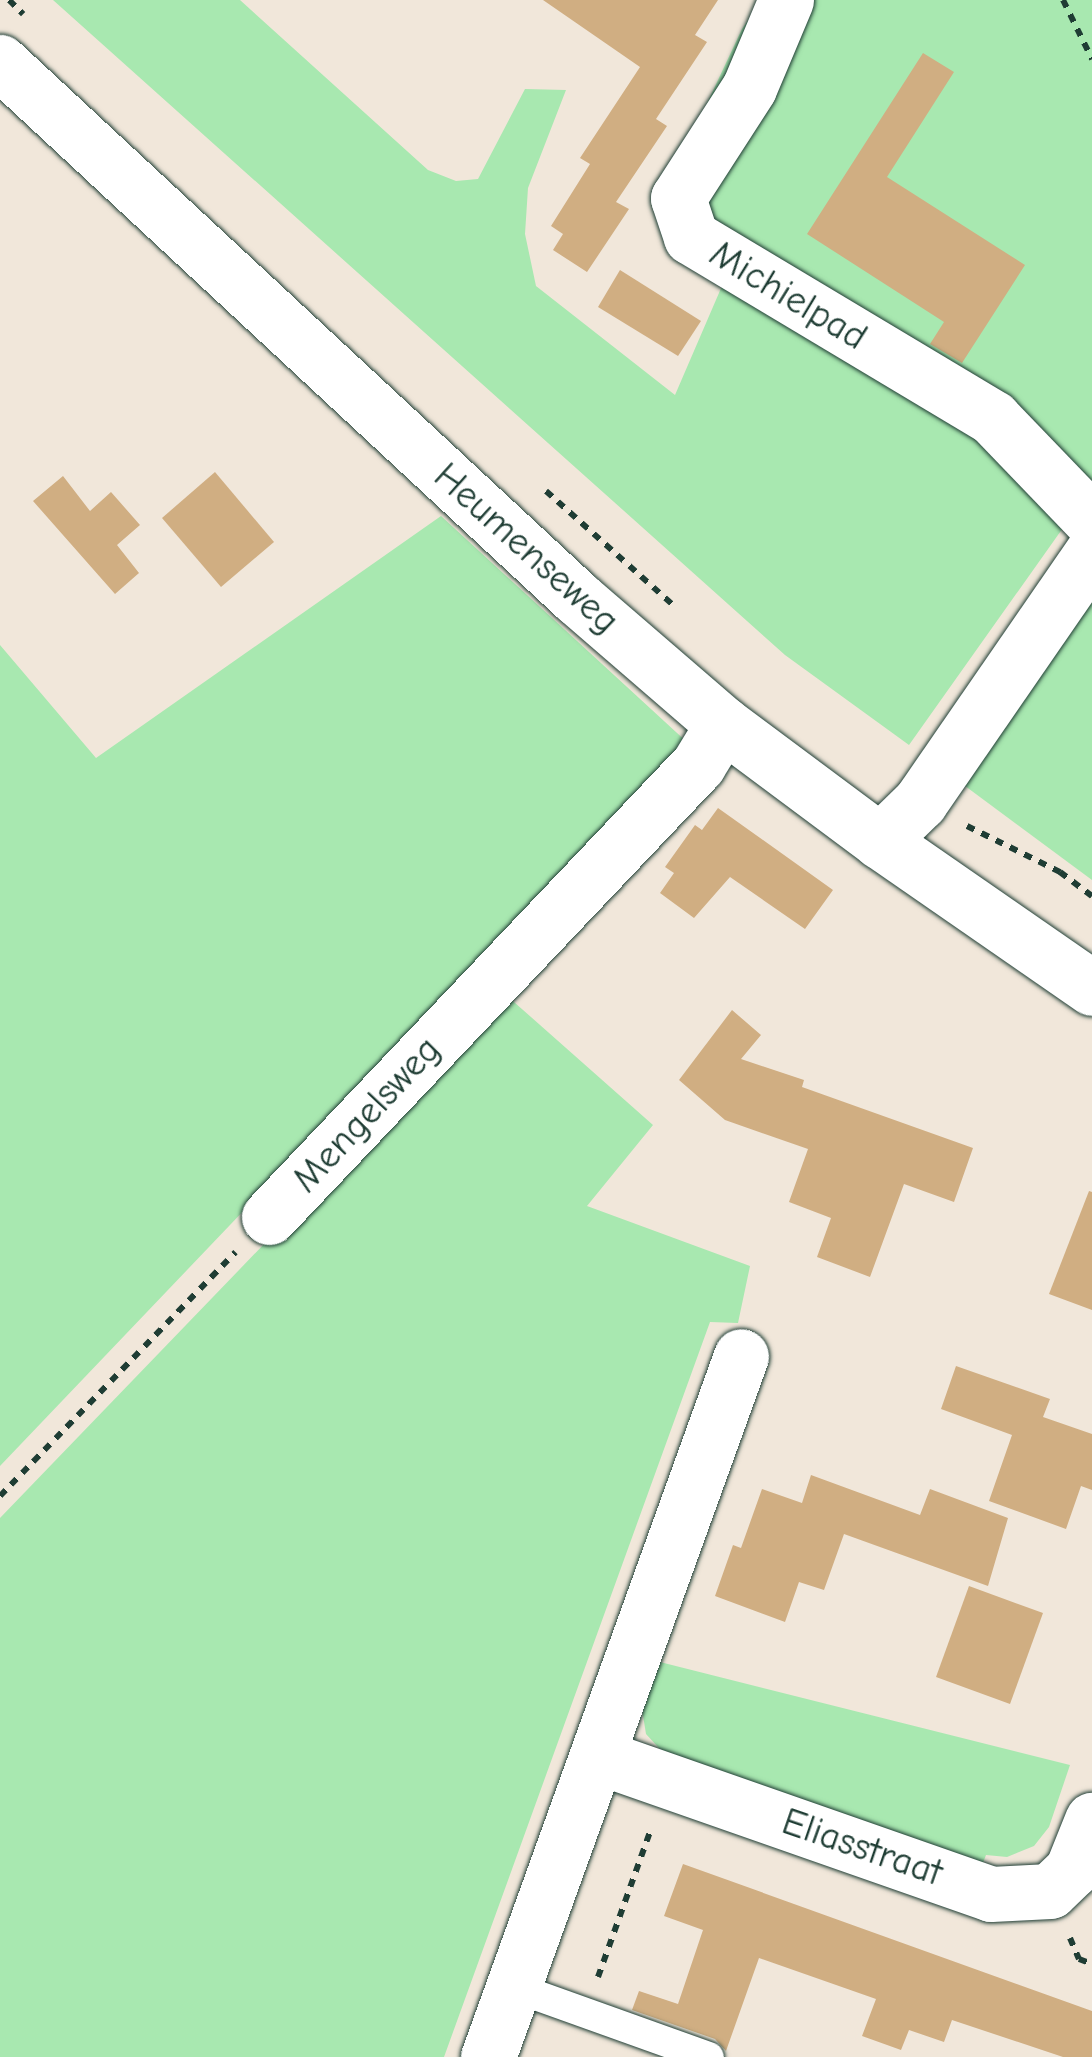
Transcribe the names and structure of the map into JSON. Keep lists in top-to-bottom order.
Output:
{
  "streets": {
    "street": [
      "Michielpad",
      "Heumenseweg",
      "Mengelsweg",
      "Eliasstraat"
    ]
  },
  "crossings": [
    ["Heumenseweg", "Mengelsweg"]
  ]
}
